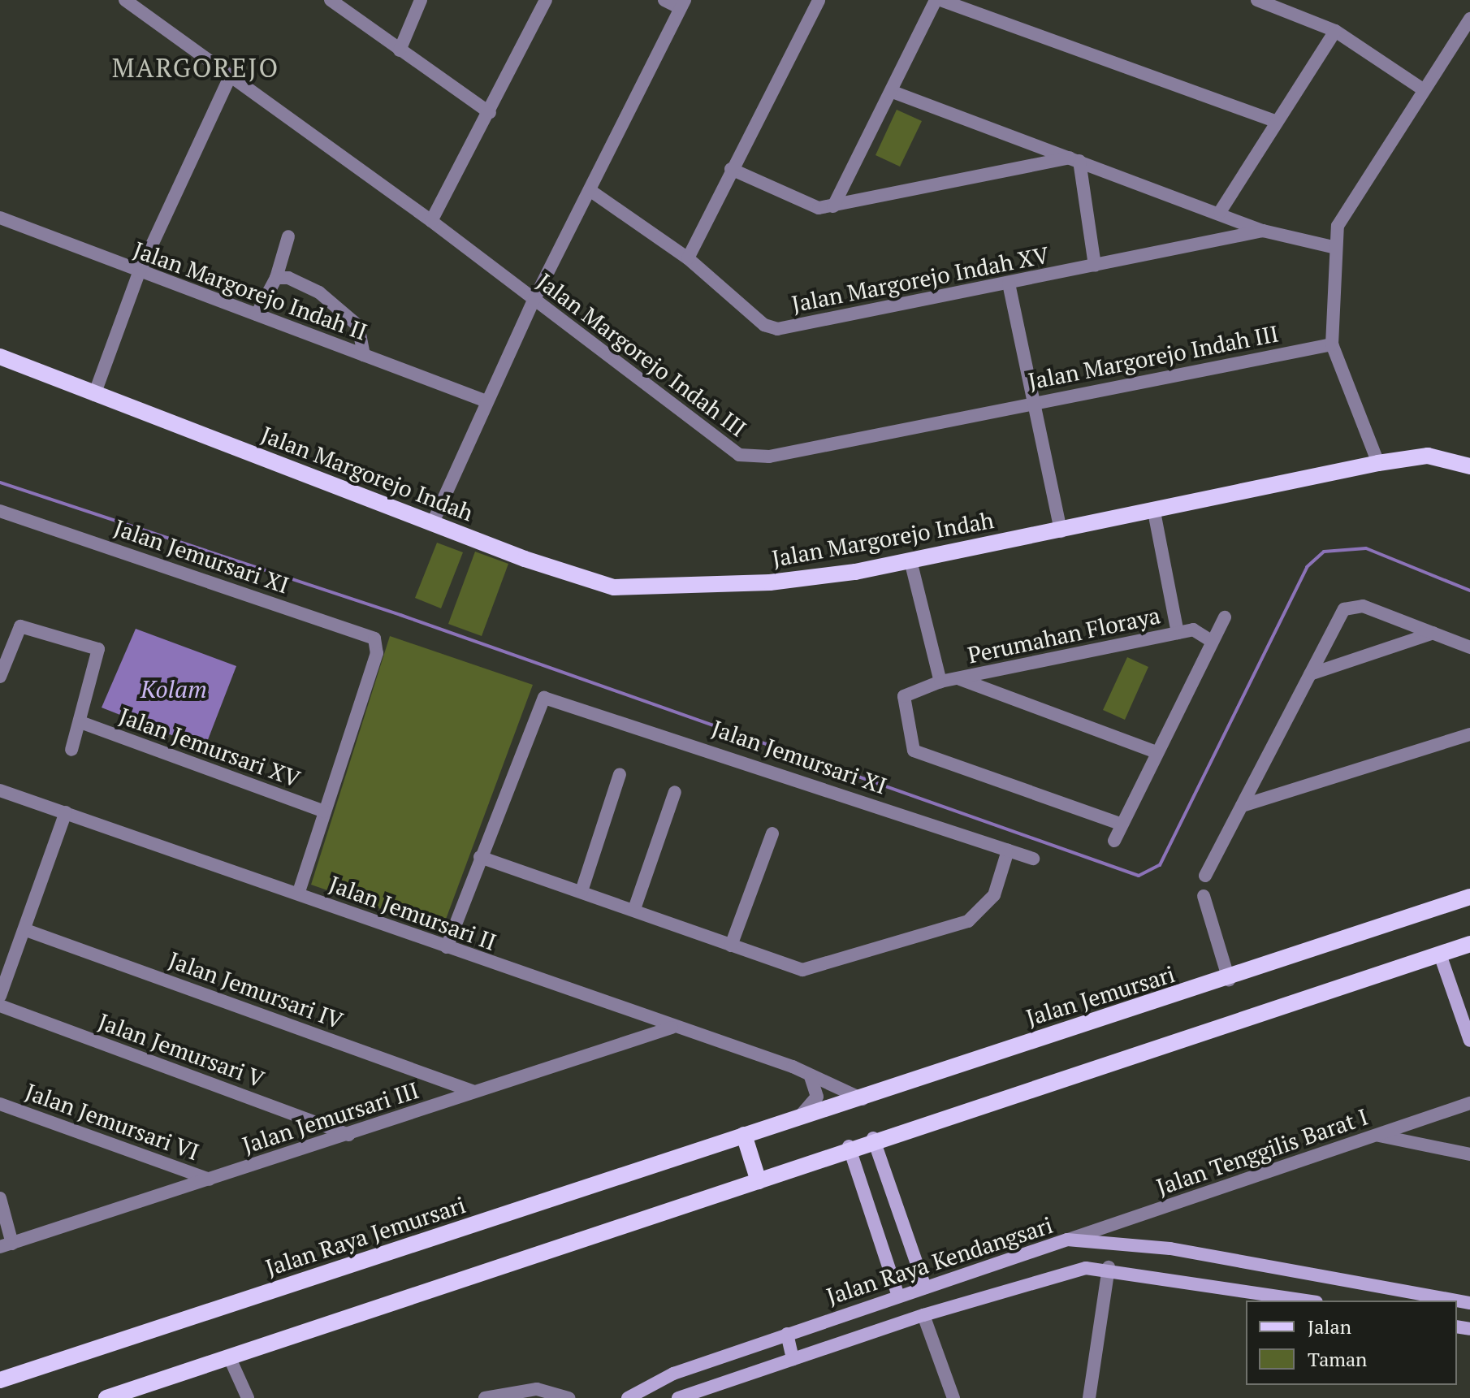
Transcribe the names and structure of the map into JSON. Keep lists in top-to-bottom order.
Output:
{
  "streets": {
    "main road": [
      "Jalan Margorejo Indah",
      "Jalan Jemursari",
      "Jalan Raya Jemursari",
      "Jalan Raya Kendangsari"
    ],
    "street": [
      "Jalan Margorejo Indah XV",
      "Jalan Margorejo Indah II",
      "Jalan Margorejo Indah III",
      "Jalan Jemursari XI",
      "Perumahan Floraya",
      "Jalan Jemursari XV",
      "Jalan Jemursari II",
      "Jalan Jemursari IV",
      "Jalan Jemursari V",
      "Jalan Jemursari III",
      "Jalan Jemursari VI",
      "Jalan Tenggilis Barat I"
    ]
  },
  "crossings": [
    ["Jalan Margorejo Indah", "Perumahan Floraya"],
    ["Jalan Jemursari XI", "Jalan Jemursari XV"],
    ["Jalan Jemursari II", "Jalan Jemursari"],
    ["Jalan Jemursari II", "Jalan Jemursari III"],
    ["Jalan Jemursari IV", "Jalan Jemursari III"],
    ["Jalan Jemursari", "Jalan Raya Jemursari"],
    ["Jalan Jemursari V", "Jalan Jemursari III"],
    ["Jalan Jemursari III", "Jalan Jemursari VI"],
    ["Jalan Tenggilis Barat I", "Jalan Raya Kendangsari"]
  ],
  "districts": ["MARGOREJO"],
  "water": ["Kolam"],
  "legend": ["Jalan", "Taman"]
}
